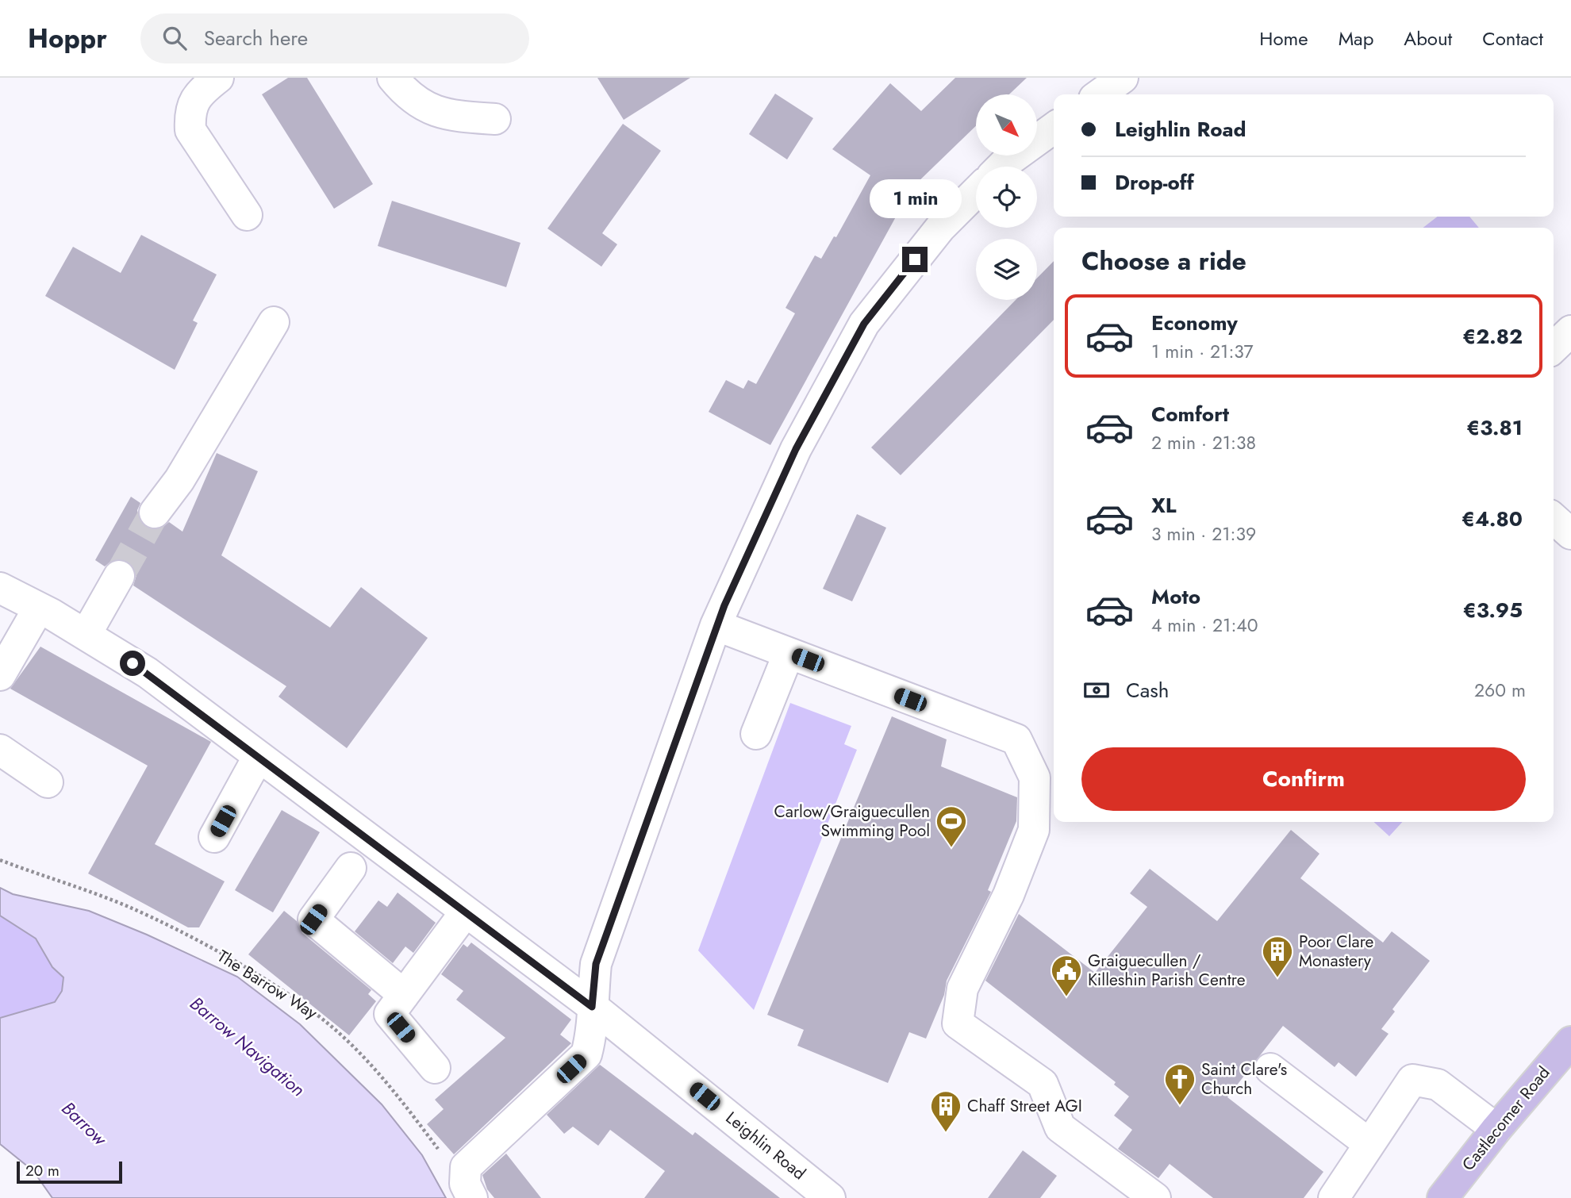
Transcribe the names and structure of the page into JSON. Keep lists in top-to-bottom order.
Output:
{
  "streets": {
    "main road": ["Castlecomer Road"],
    "street": ["Leighlin Road"],
    "path": ["The Barrow Way"]
  },
  "water": ["Barrow Navigation", "Barrow"],
  "places": {
    "sports": ["Carlow/Graiguecullen Swimming Pool"],
    "building": ["Poor Clare Monastery", "Chaff Street AGI"],
    "public building": ["Graiguecullen / Killeshin Parish Centre"],
    "church": ["Saint Clare's Church"]
  },
  "scale_bar": "20 m",
  "north": "bottom right",
  "page": {
    "header": "Hoppr",
    "search": "Search here",
    "nav": [
      "Home",
      "Map",
      "About",
      "Contact"
    ],
    "banner": ["Leighlin Road", "Drop-off"],
    "bubble": "1 min",
    "heading": "Choose a ride",
    "list": [
      {
        "name": "Economy",
        "note": "1 min · 21:37",
        "value": "€2.82"
      },
      {
        "name": "Comfort",
        "note": "2 min · 21:38",
        "value": "€3.81"
      },
      {
        "name": "XL",
        "note": "3 min · 21:39",
        "value": "€4.80"
      },
      {
        "name": "Moto",
        "note": "4 min · 21:40",
        "value": "€3.95"
      }
    ],
    "pay": ["Cash", "260 m"],
    "buttons": "Confirm",
    "scale": "20 m"
  }
}
